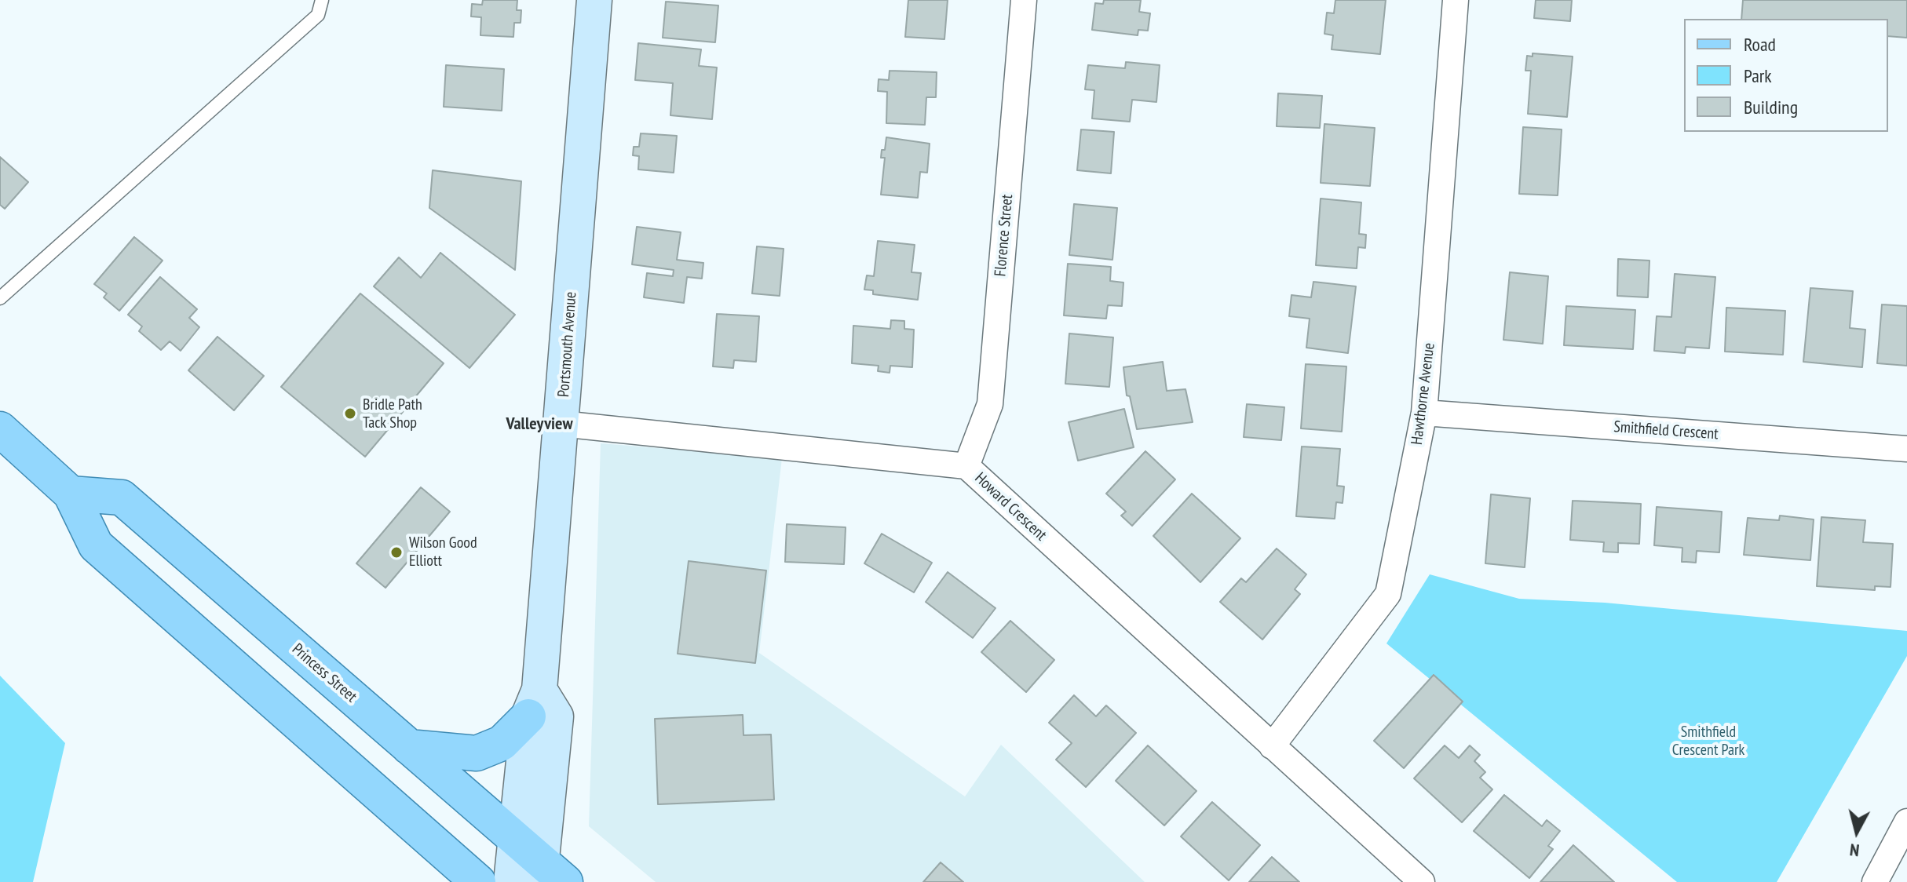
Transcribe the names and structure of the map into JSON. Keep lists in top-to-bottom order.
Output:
{
  "streets": {
    "main road": ["Portsmouth Avenue", "Princess Street"],
    "street": [
      "Florence Street",
      "Hawthorne Avenue",
      "Smithfield Crescent",
      "Howard Crescent"
    ]
  },
  "crossings": [
    ["Florence Street", "Howard Crescent"],
    ["Portsmouth Avenue", "Howard Crescent"],
    ["Portsmouth Avenue", "Princess Street"],
    ["Hawthorne Avenue", "Smithfield Crescent"],
    ["Hawthorne Avenue", "Howard Crescent"]
  ],
  "districts": ["Valleyview"],
  "parks": ["Smithfield Crescent Park"],
  "places": ["Bridle Path Tack Shop", "Wilson Good Elliott"],
  "legend": ["Road", "Park", "Building"],
  "north": "bottom"
}
